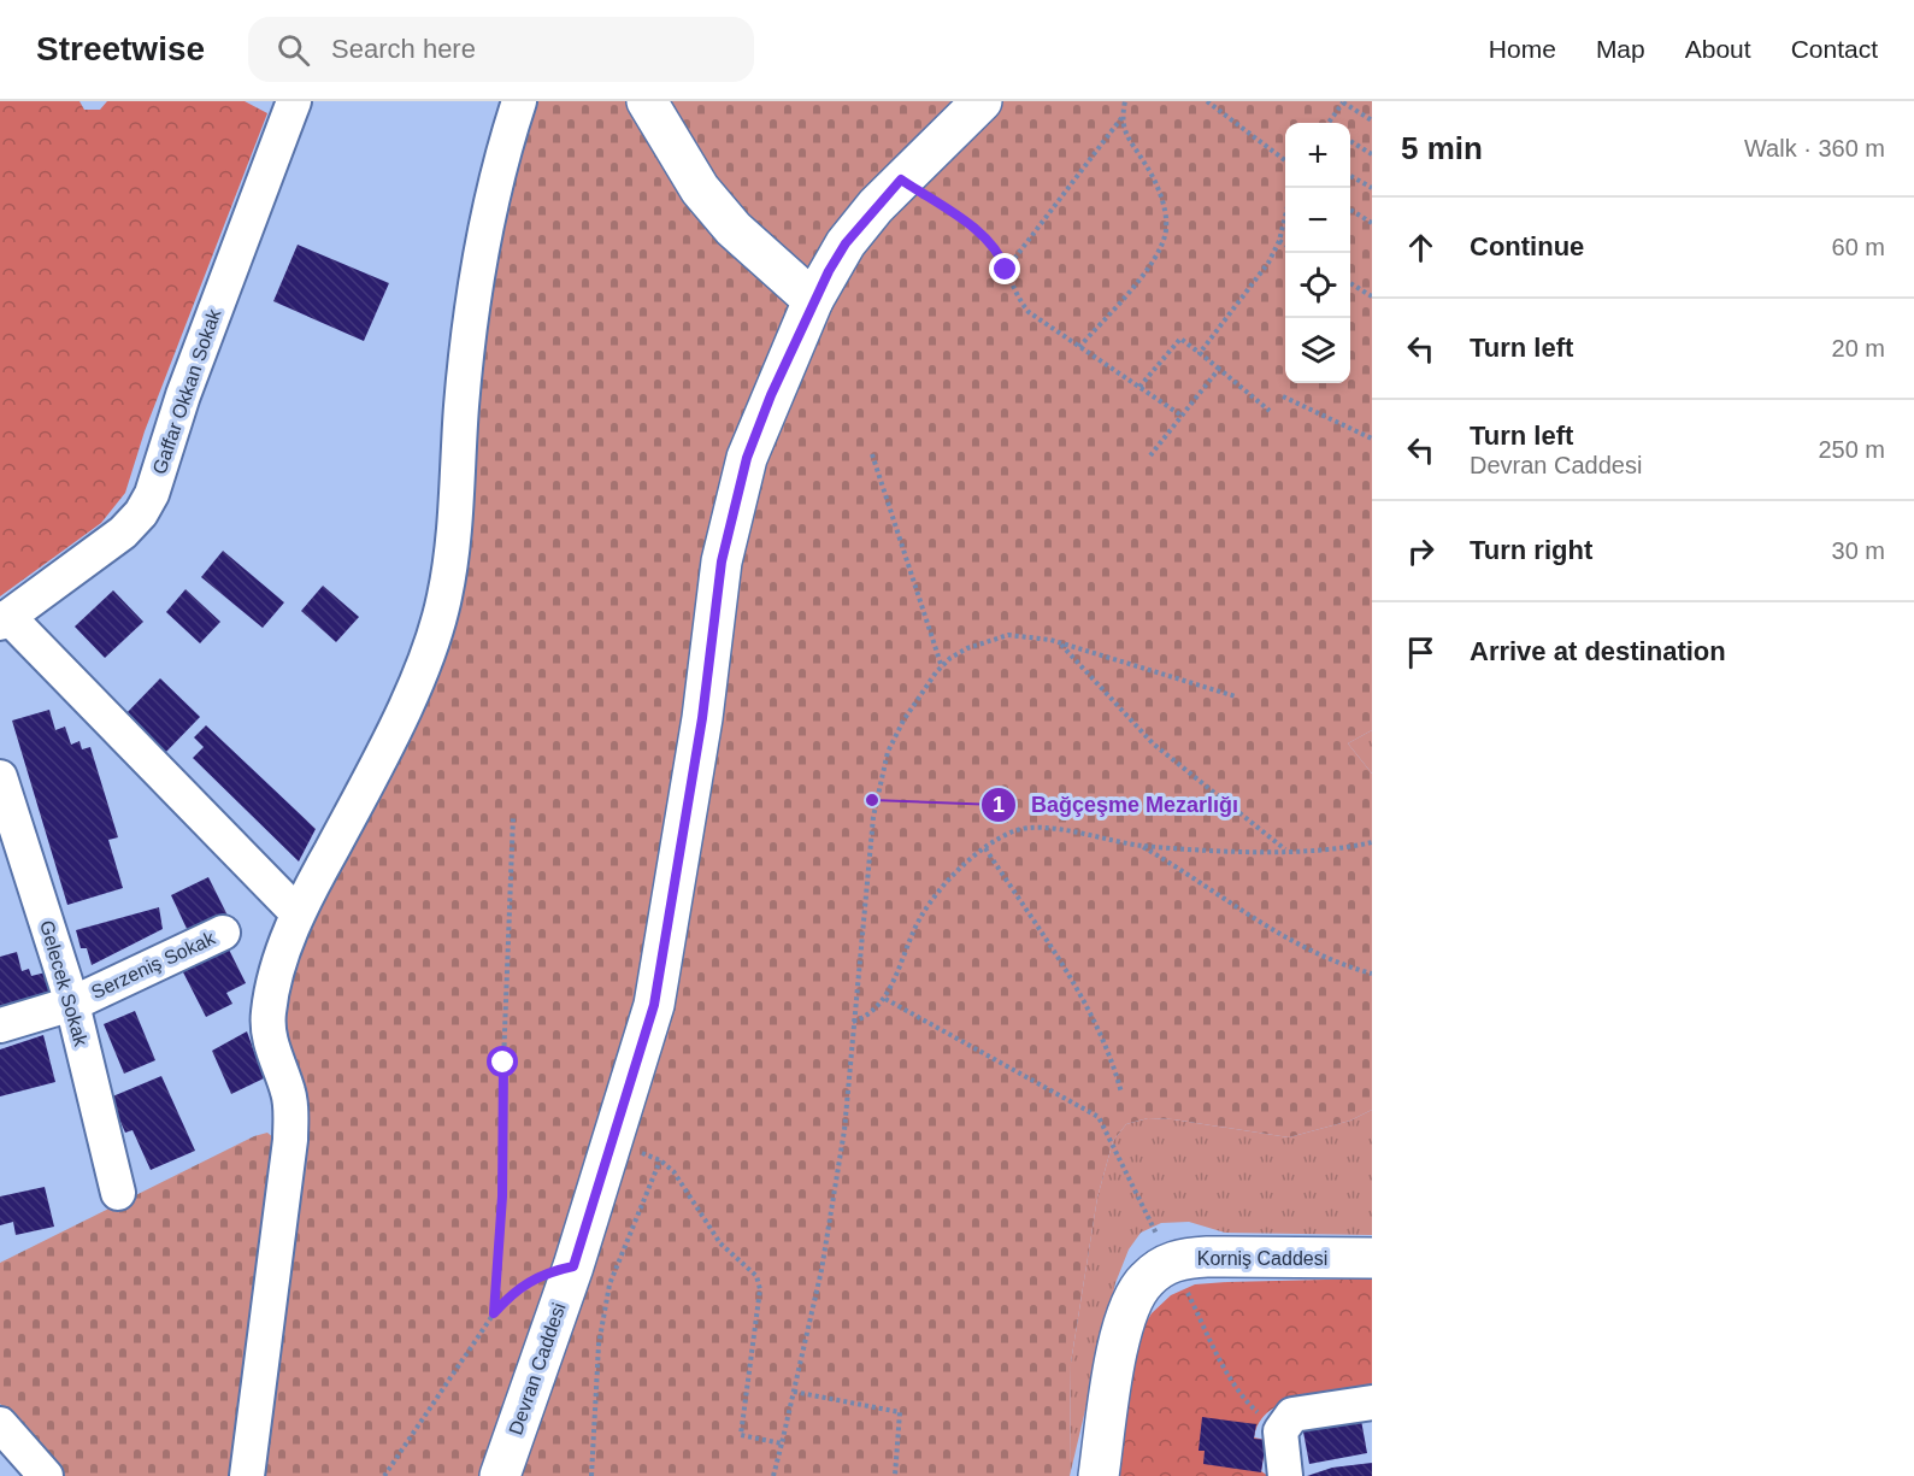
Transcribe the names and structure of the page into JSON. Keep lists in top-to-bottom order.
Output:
{
  "streets": {
    "main road": ["Korniş Caddesi", "Devran Caddesi"],
    "street": ["Gaffar Okkan Sokak", "Serzeniş Sokak", "Gelecek Sokak"]
  },
  "crossings": [
    ["Serzeniş Sokak", "Gelecek Sokak"]
  ],
  "places": ["Bağçeşme Mezarlığı"],
  "page": {
    "header": "Streetwise",
    "search": "Search here",
    "nav": [
      "Home",
      "Map",
      "About",
      "Contact"
    ],
    "heading": ["5 min", "Walk · 360 m"],
    "map_buttons": ["+", "−"],
    "list": [
      ["Continue", "60 m"],
      ["Turn left", "20 m"],
      ["Turn left", "Devran Caddesi", "250 m"],
      ["Turn right", "30 m"],
      "Arrive at destination"
    ]
  }
}
